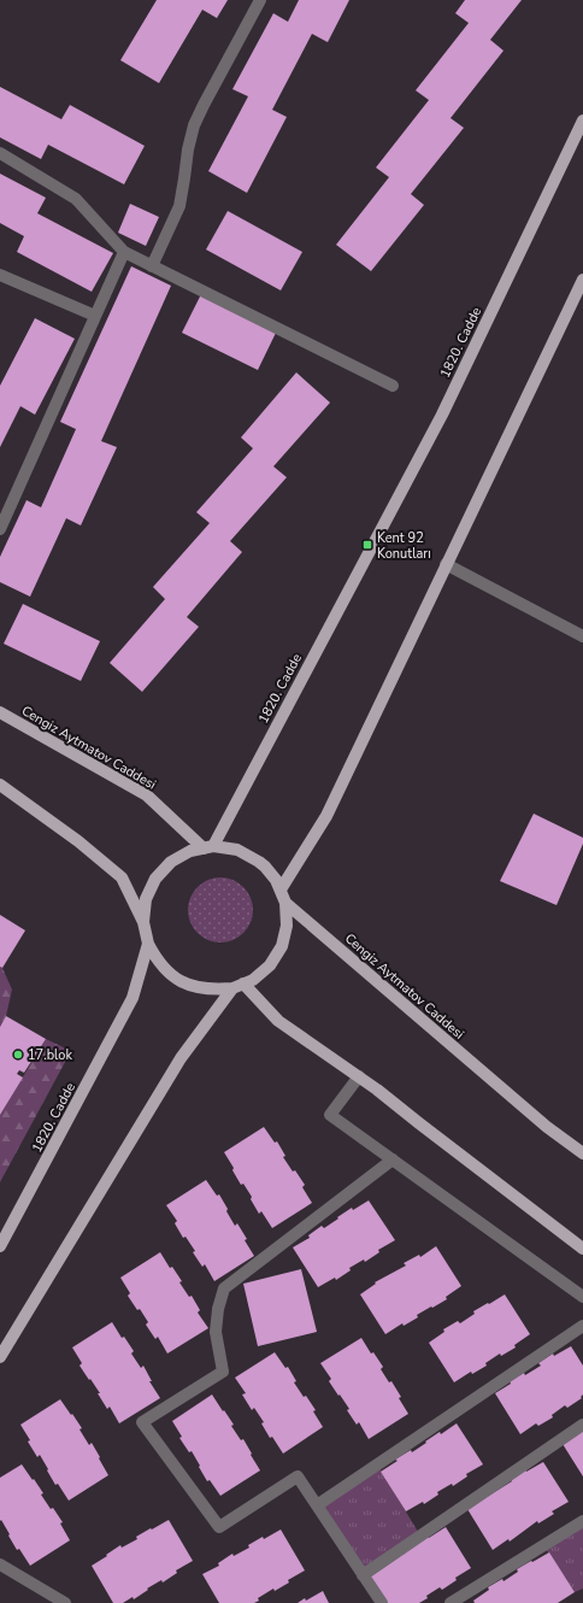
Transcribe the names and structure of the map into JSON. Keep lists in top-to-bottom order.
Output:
{
  "streets": {
    "main road": ["1820. Cadde", "Cengiz Aytmatov Caddesi"]
  },
  "crossings": [
    ["1820. Cadde", "Cengiz Aytmatov Caddesi"]
  ],
  "places": {
    "transit": ["Kent 92 Konutları"],
    "other": ["17.blok"]
  }
}
